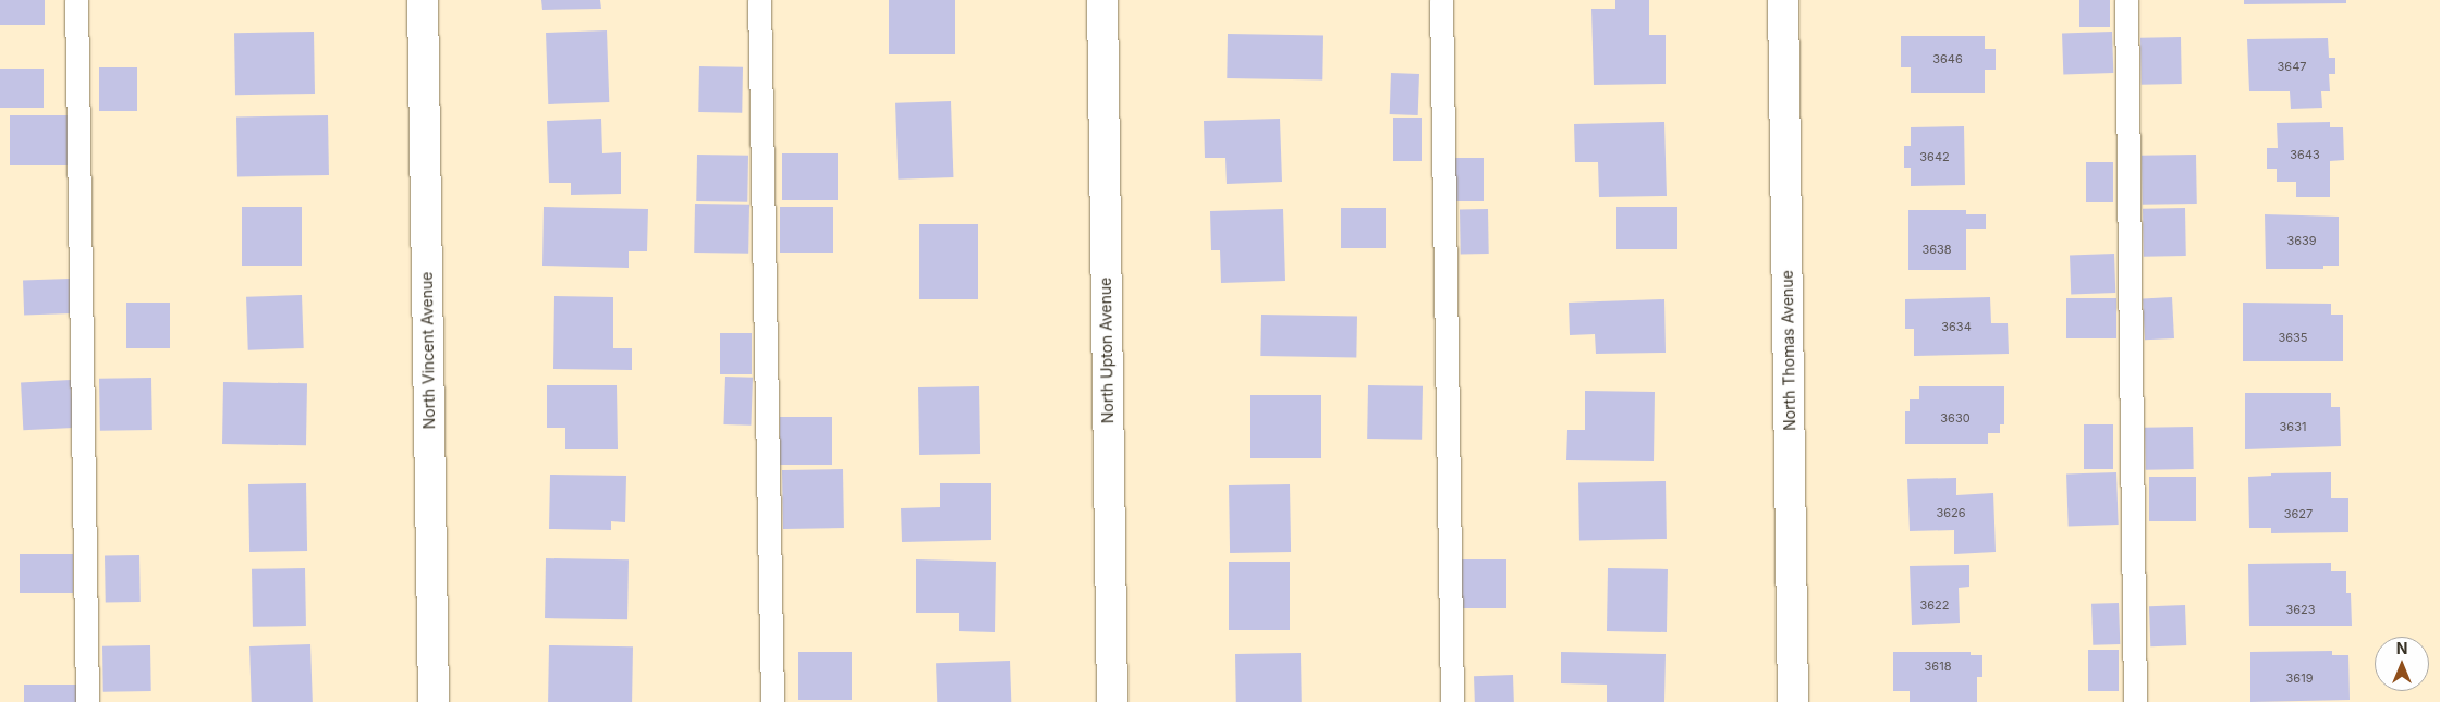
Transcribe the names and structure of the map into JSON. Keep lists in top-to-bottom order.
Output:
{
  "streets": {
    "street": ["North Vincent Avenue", "North Upton Avenue", "North Thomas Avenue"]
  },
  "house_numbers": [
    "3646",
    "3647",
    "3643",
    "3642",
    "3639",
    "3638",
    "3634",
    "3635",
    "3630",
    "3631",
    "3626",
    "3627",
    "3622",
    "3623",
    "3618",
    "3619"
  ],
  "north": "top"
}
